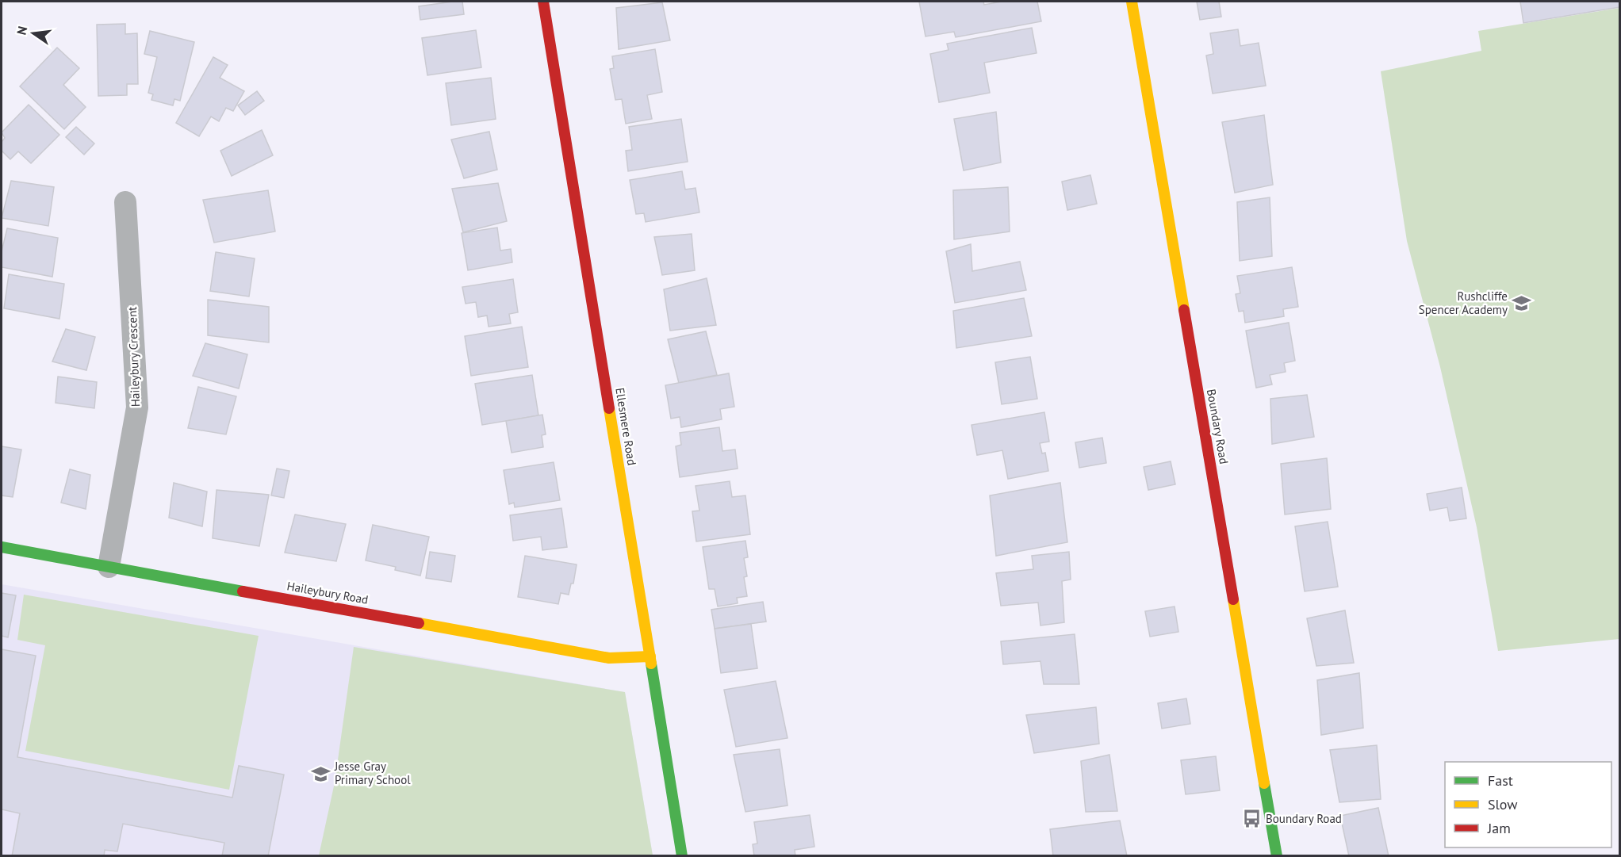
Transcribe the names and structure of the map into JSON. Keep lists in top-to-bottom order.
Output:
{
  "streets": {
    "street": [
      "Haileybury Crescent",
      "Ellesmere Road",
      "Boundary Road",
      "Haileybury Road"
    ]
  },
  "crossings": [
    ["Haileybury Crescent", "Haileybury Road"],
    ["Ellesmere Road", "Haileybury Road"]
  ],
  "places": {
    "school or university": ["Rushcliffe Spencer Academy", "Jesse Gray Primary School"],
    "bus stop": ["Boundary Road"]
  },
  "legend": ["Fast", "Slow", "Jam"],
  "north": "left"
}
